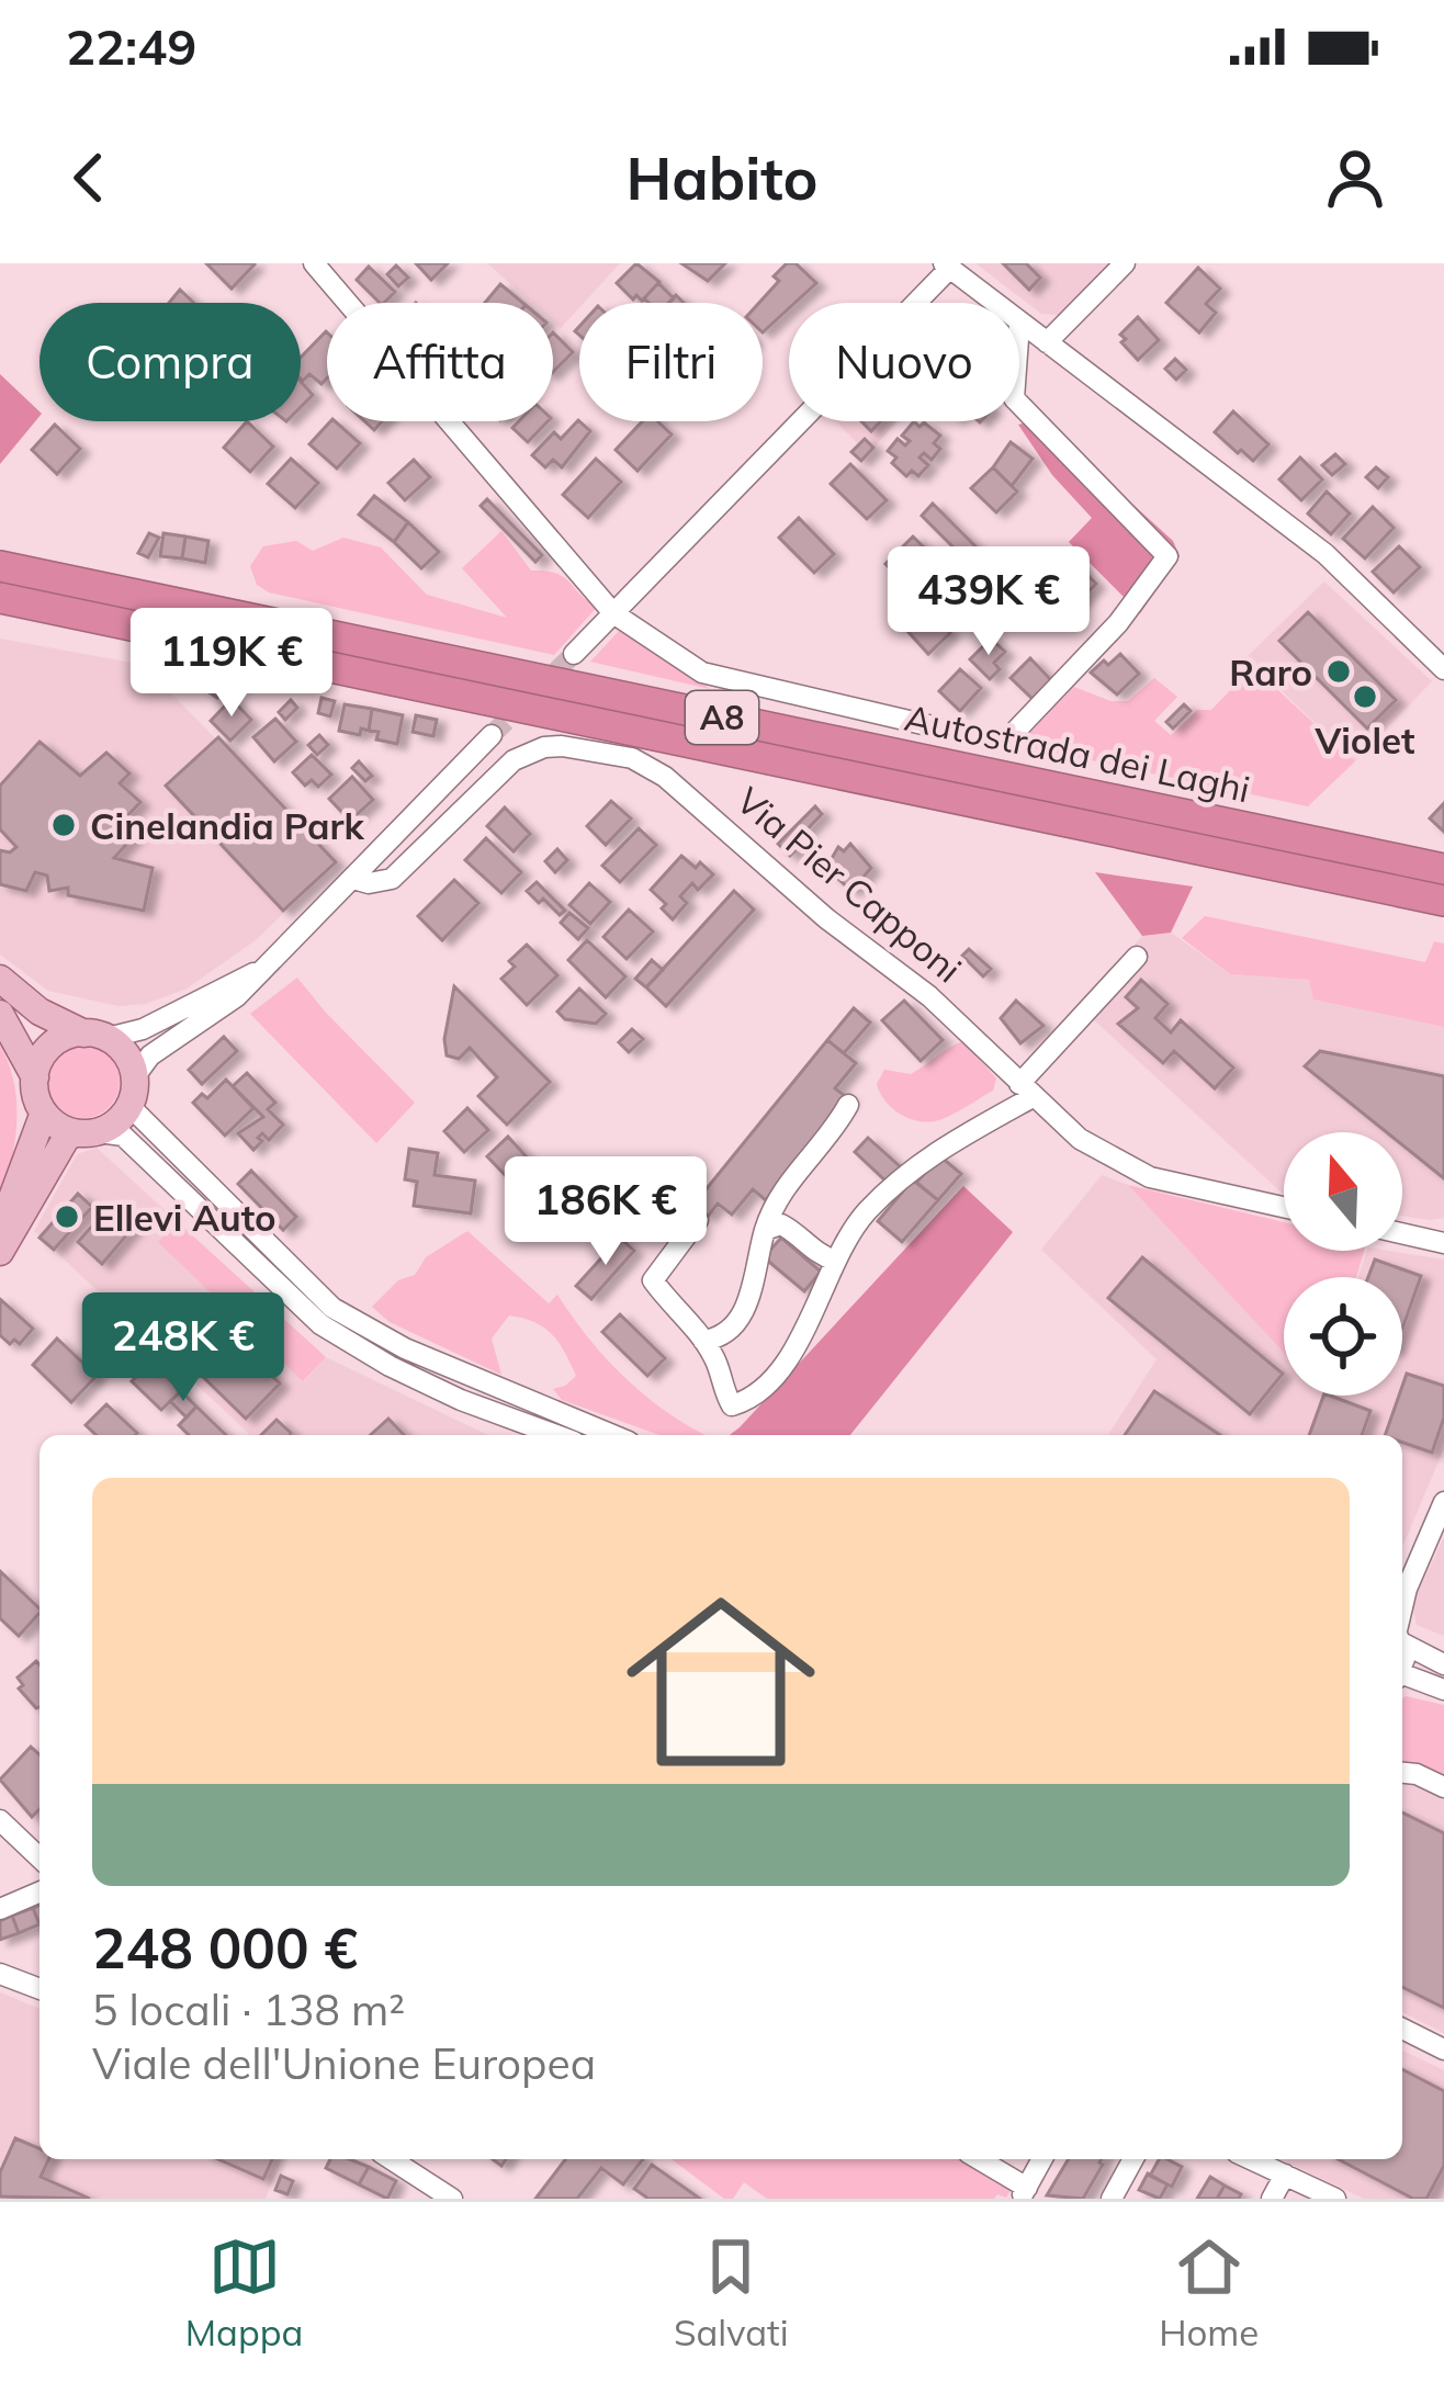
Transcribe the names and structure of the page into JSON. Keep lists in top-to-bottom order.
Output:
{
  "streets": {
    "highway": ["A8", "Autostrada dei Laghi"],
    "street": ["Via Pier Capponi"]
  },
  "places": [
    "Raro",
    "Violet",
    "Cinelandia Park",
    "Ellevi Auto"
  ],
  "north": "top",
  "page": {
    "status": "22:49",
    "header": "Habito",
    "chip": [
      "Compra",
      "Affitta",
      "Filtri",
      "Nuovo"
    ],
    "price": [
      "439K €",
      "119K €",
      "186K €",
      "248K €"
    ],
    "list": [
      {
        "name": "248 000 €",
        "note": "5 locali · 138 m² · Viale dell'Unione Europea"
      }
    ],
    "tabs": ["Mappa", "Salvati", "Home"]
  }
}
